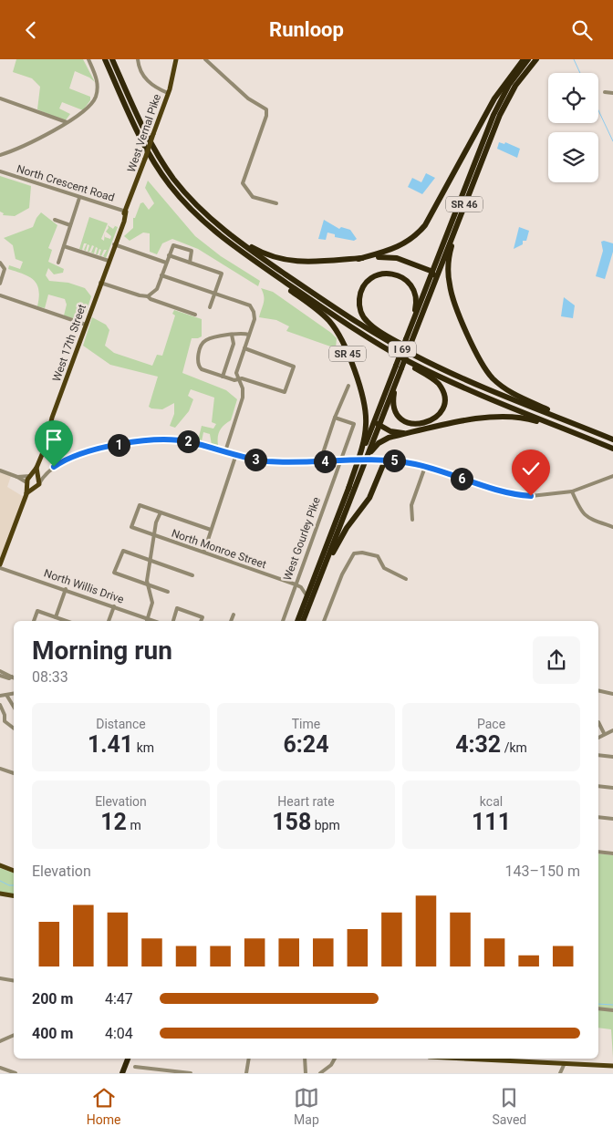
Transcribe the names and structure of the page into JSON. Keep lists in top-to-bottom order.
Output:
{
  "streets": {
    "highway": ["SR 46", "I 69", "SR 45"],
    "main road": ["West Vernal Pike", "West 17th Street"],
    "street": [
      "North Crescent Road",
      "West Gourley Pike",
      "North Monroe Street",
      "North Willis Drive"
    ]
  },
  "crossings": [
    ["West Vernal Pike", "North Crescent Road"],
    ["West Vernal Pike", "West 17th Street"],
    ["North Crescent Road", "West 17th Street"],
    ["SR 46", "SR 45"],
    ["I 69", "SR 45"],
    ["West Gourley Pike", "North Monroe Street"]
  ],
  "page": {
    "header": "Runloop",
    "pins": [
      "2",
      "1",
      "3",
      "5",
      "4",
      "6"
    ],
    "heading": ["Morning run", "08:33"],
    "stats": [
      ["Distance", "1.41 km"],
      ["Time", "6:24"],
      ["Pace", "4:32 /km"],
      ["Elevation", "12 m"],
      ["Heart rate", "158 bpm"],
      ["kcal", "111"]
    ],
    "chart": ["Elevation", "143–150 m"],
    "list": [
      {
        "name": "200 m",
        "note": "4:47"
      },
      {
        "name": "400 m",
        "note": "4:04"
      }
    ],
    "tabs": ["Home", "Map", "Saved"]
  }
}
